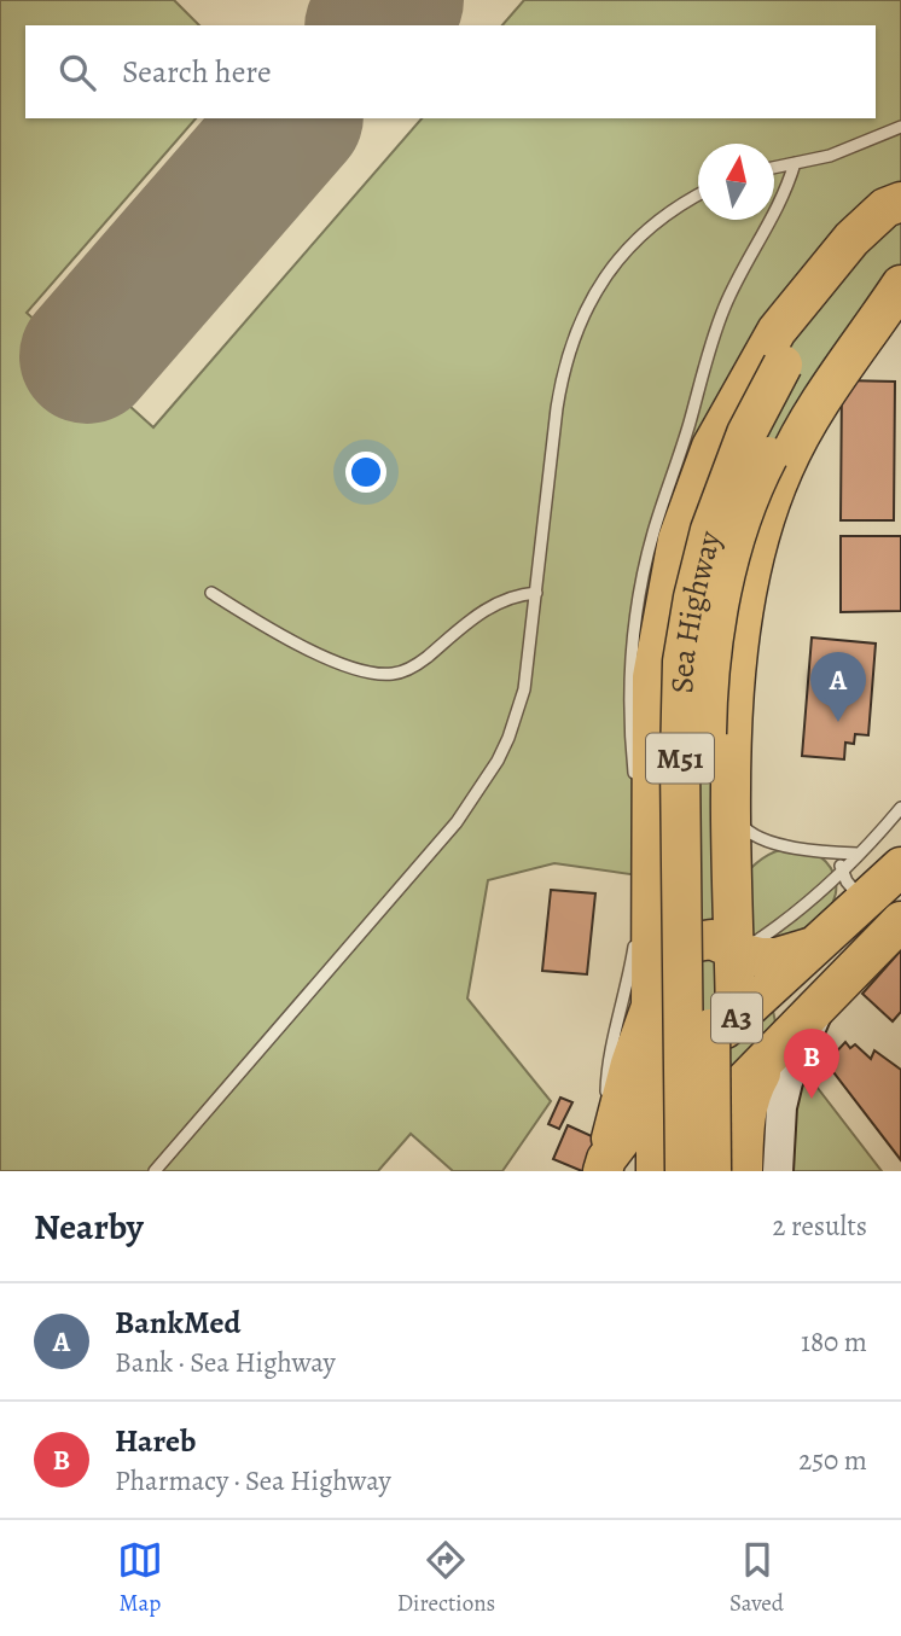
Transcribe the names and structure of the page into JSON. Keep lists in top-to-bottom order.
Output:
{
  "streets": {
    "highway": ["Sea Highway", "M51", "A3"]
  },
  "crossings": [
    ["Sea Highway", "A3"]
  ],
  "north": "top",
  "page": {
    "search": "Search here",
    "pins": ["A", "B"],
    "heading": ["Nearby", "2 results"],
    "list": [
      {
        "mark": "A",
        "name": "BankMed",
        "note": "Bank · Sea Highway",
        "value": "180 m"
      },
      {
        "mark": "B",
        "name": "Hareb",
        "note": "Pharmacy · Sea Highway",
        "value": "250 m"
      }
    ],
    "nav": ["Map", "Directions", "Saved"]
  }
}
